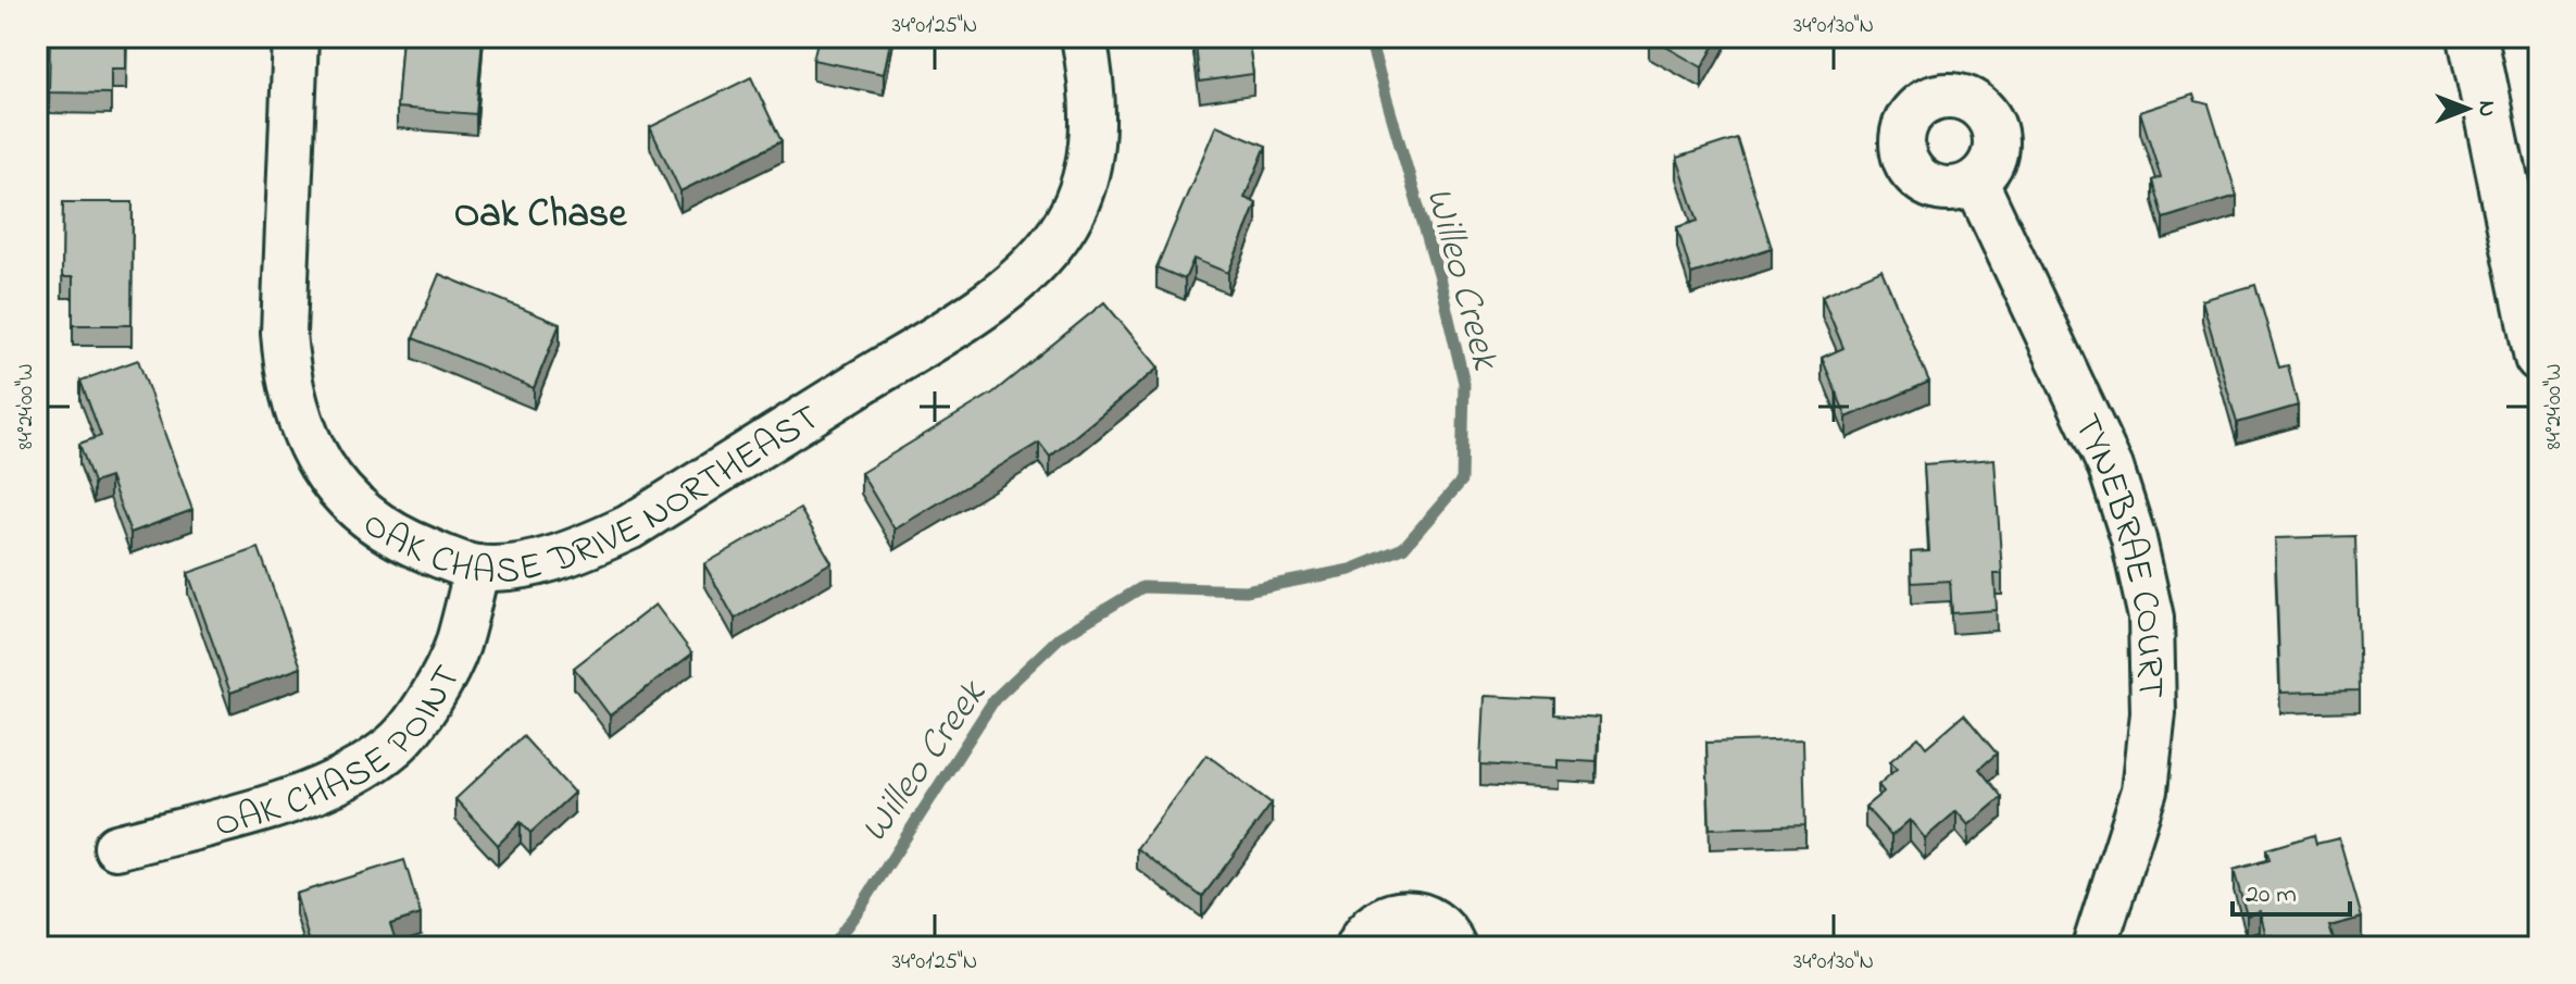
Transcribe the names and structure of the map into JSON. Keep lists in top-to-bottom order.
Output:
{
  "streets": {
    "street": ["OAK CHASE DRIVE NORTHEAST", "TYNEBRAE COURT", "OAK CHASE POINT"]
  },
  "crossings": [
    ["OAK CHASE DRIVE NORTHEAST", "OAK CHASE POINT"]
  ],
  "districts": ["Oak Chase"],
  "water": ["Willeo Creek"],
  "scale_bar": "20 m",
  "north": "right",
  "coordinates": ["34°01'25\"N", "34°01'30\"N", "84°24'00\"W"]
}
